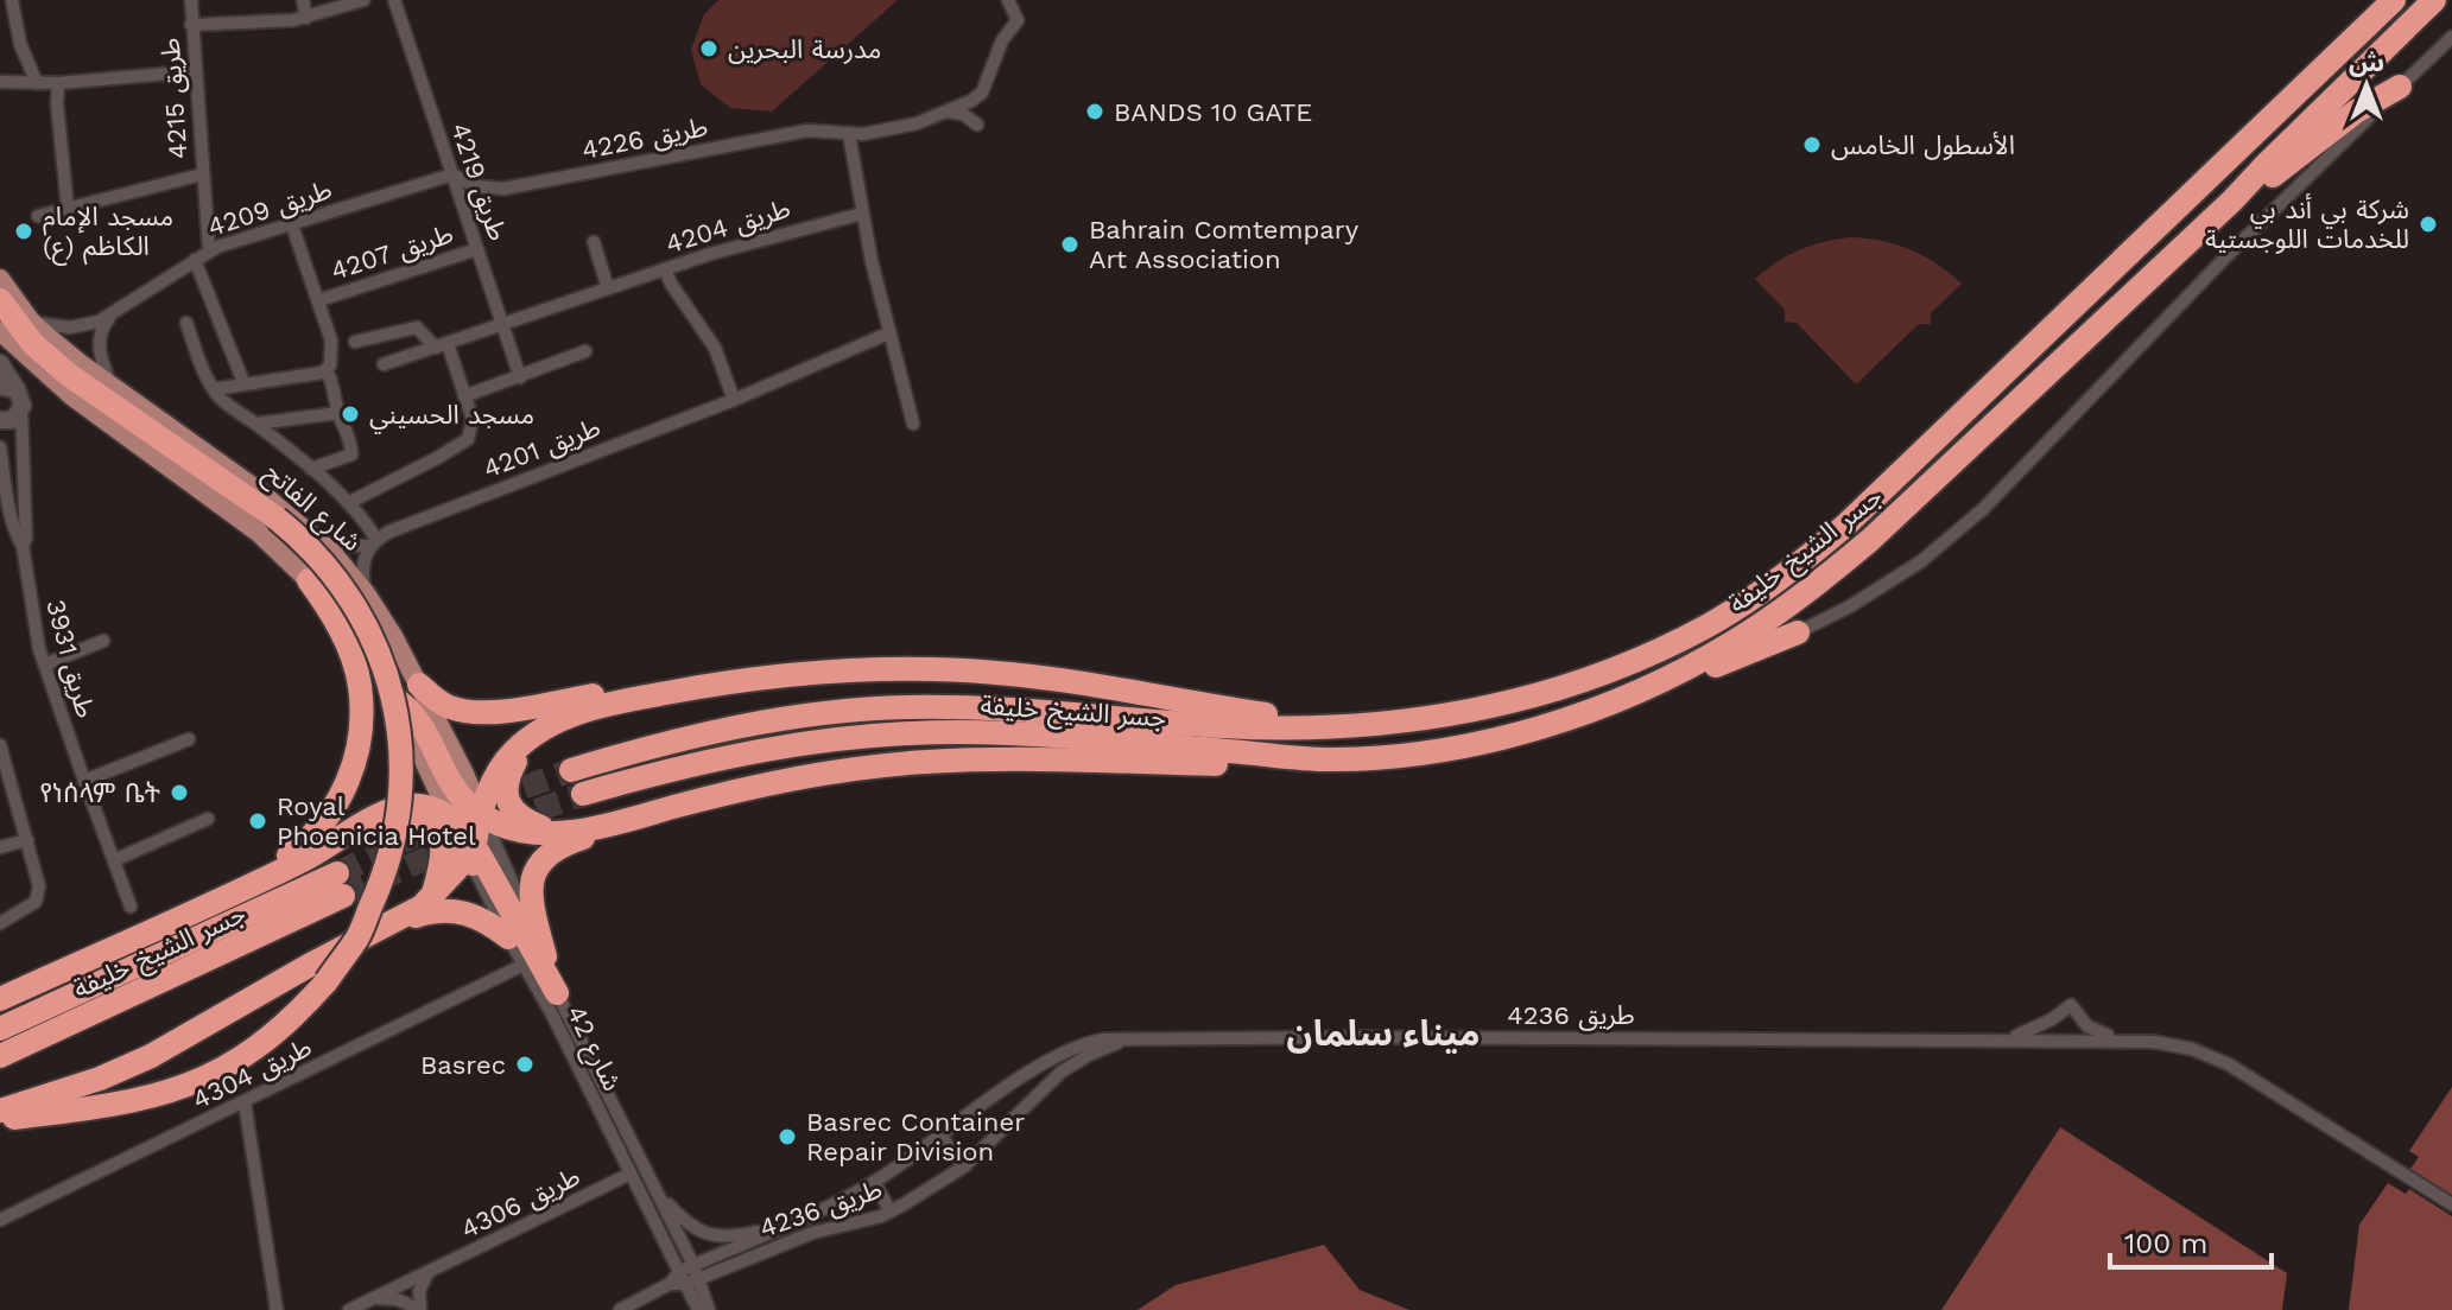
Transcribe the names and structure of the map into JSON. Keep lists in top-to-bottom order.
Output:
{
  "streets": {
    "highway": ["جسر الشيخ خليفة"],
    "main road": ["شارع الفاتح"],
    "street": [
      "طريق 4215",
      "طريق 4226",
      "طريق 4219",
      "طريق 4209",
      "طريق 4204",
      "طريق 4207",
      "طريق 4201",
      "طريق 3931",
      "طريق 4236",
      "شارع 42",
      "طريق 4304",
      "طريق 4306"
    ]
  },
  "crossings": [
    ["طريق 4215", "طريق 4209"],
    ["طريق 4226", "طريق 4219"],
    ["طريق 4226", "طريق 4209"],
    ["طريق 4219", "طريق 4209"],
    ["طريق 4219", "طريق 4204"],
    ["طريق 4219", "طريق 4207"],
    ["طريق 4209", "طريق 4207"],
    ["طريق 4209", "شارع الفاتح"],
    ["طريق 4201", "شارع الفاتح"],
    ["شارع الفاتح", "شارع 42"],
    ["طريق 4236", "شارع 42"],
    ["شارع 42", "طريق 4304"],
    ["شارع 42", "طريق 4306"]
  ],
  "districts": ["ميناء سلمان"],
  "places": [
    "مدرسة البحرين",
    "BANDS 10 GATE",
    "الأسطول الخامس",
    "شركة بي أند بي للخدمات اللوجستية",
    "مسجد الإمام الكاظم (ع)",
    "Bahrain Comtempary Art Association",
    "مسجد الحسيني",
    "የነሰላም ቤት",
    "Royal Phoenicia Hotel",
    "Basrec",
    "Basrec Container Repair Division"
  ],
  "scale_bar": "100 m",
  "north": "top"
}
